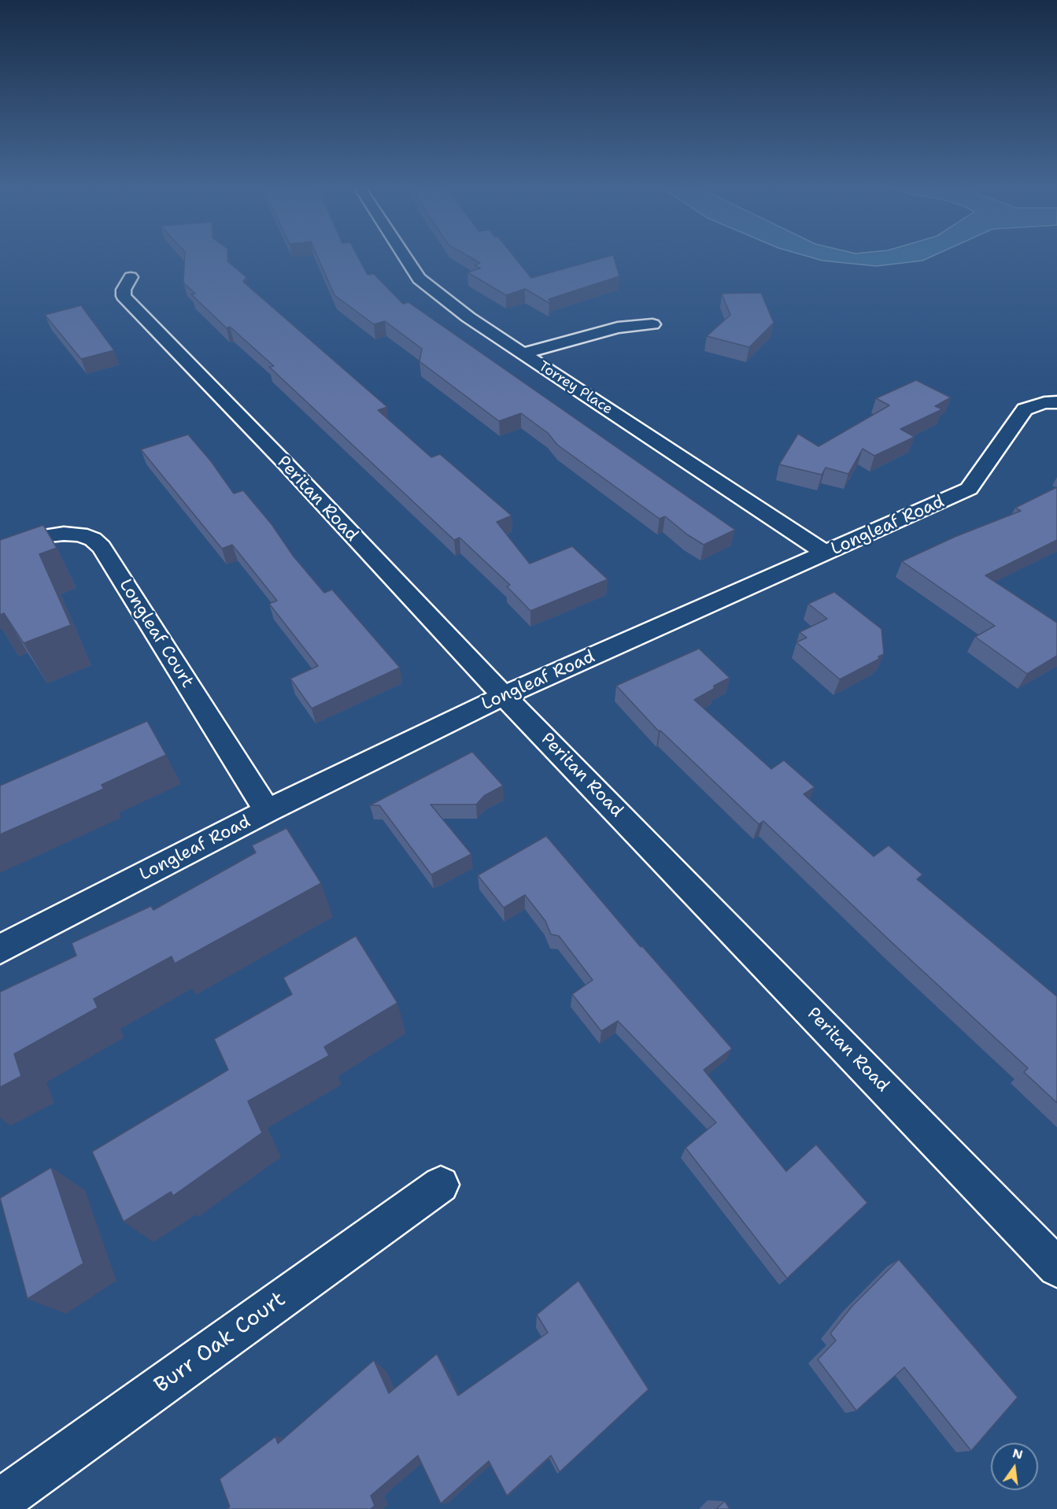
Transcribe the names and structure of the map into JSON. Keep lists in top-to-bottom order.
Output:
{
  "streets": {
    "street": [
      "Torrey Place",
      "Peritan Road",
      "Longleaf Road",
      "Longleaf Court",
      "Burr Oak Court"
    ]
  },
  "crossings": [
    ["Torrey Place", "Longleaf Road"],
    ["Peritan Road", "Longleaf Road"],
    ["Longleaf Road", "Longleaf Court"]
  ],
  "north": "top"
}
